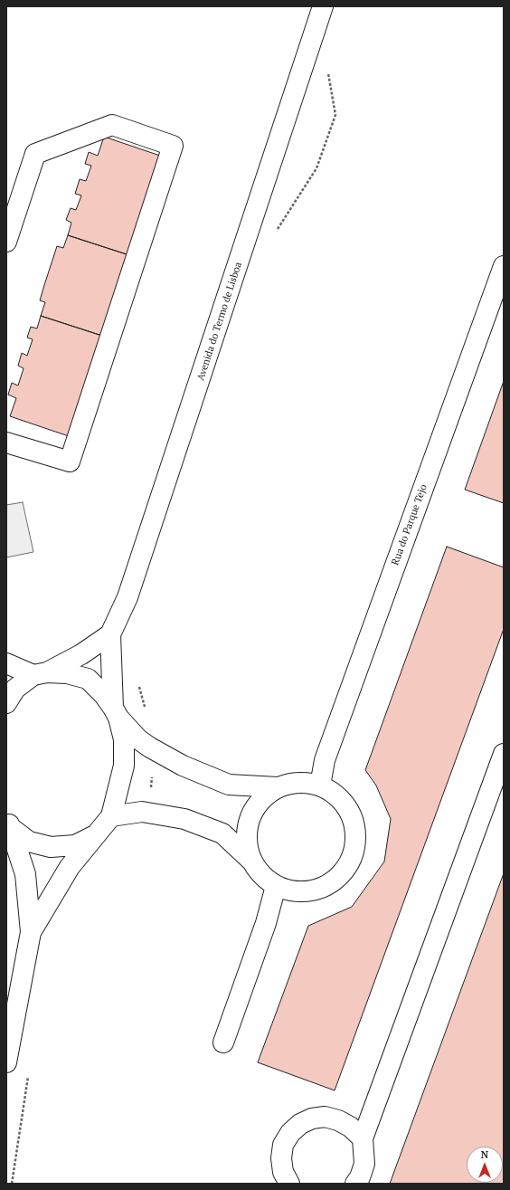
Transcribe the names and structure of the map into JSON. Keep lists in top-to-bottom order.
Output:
{
  "streets": {
    "main road": ["Avenida do Termo de Lisboa", "Rua do Parque Tejo"]
  },
  "north": "top"
}
